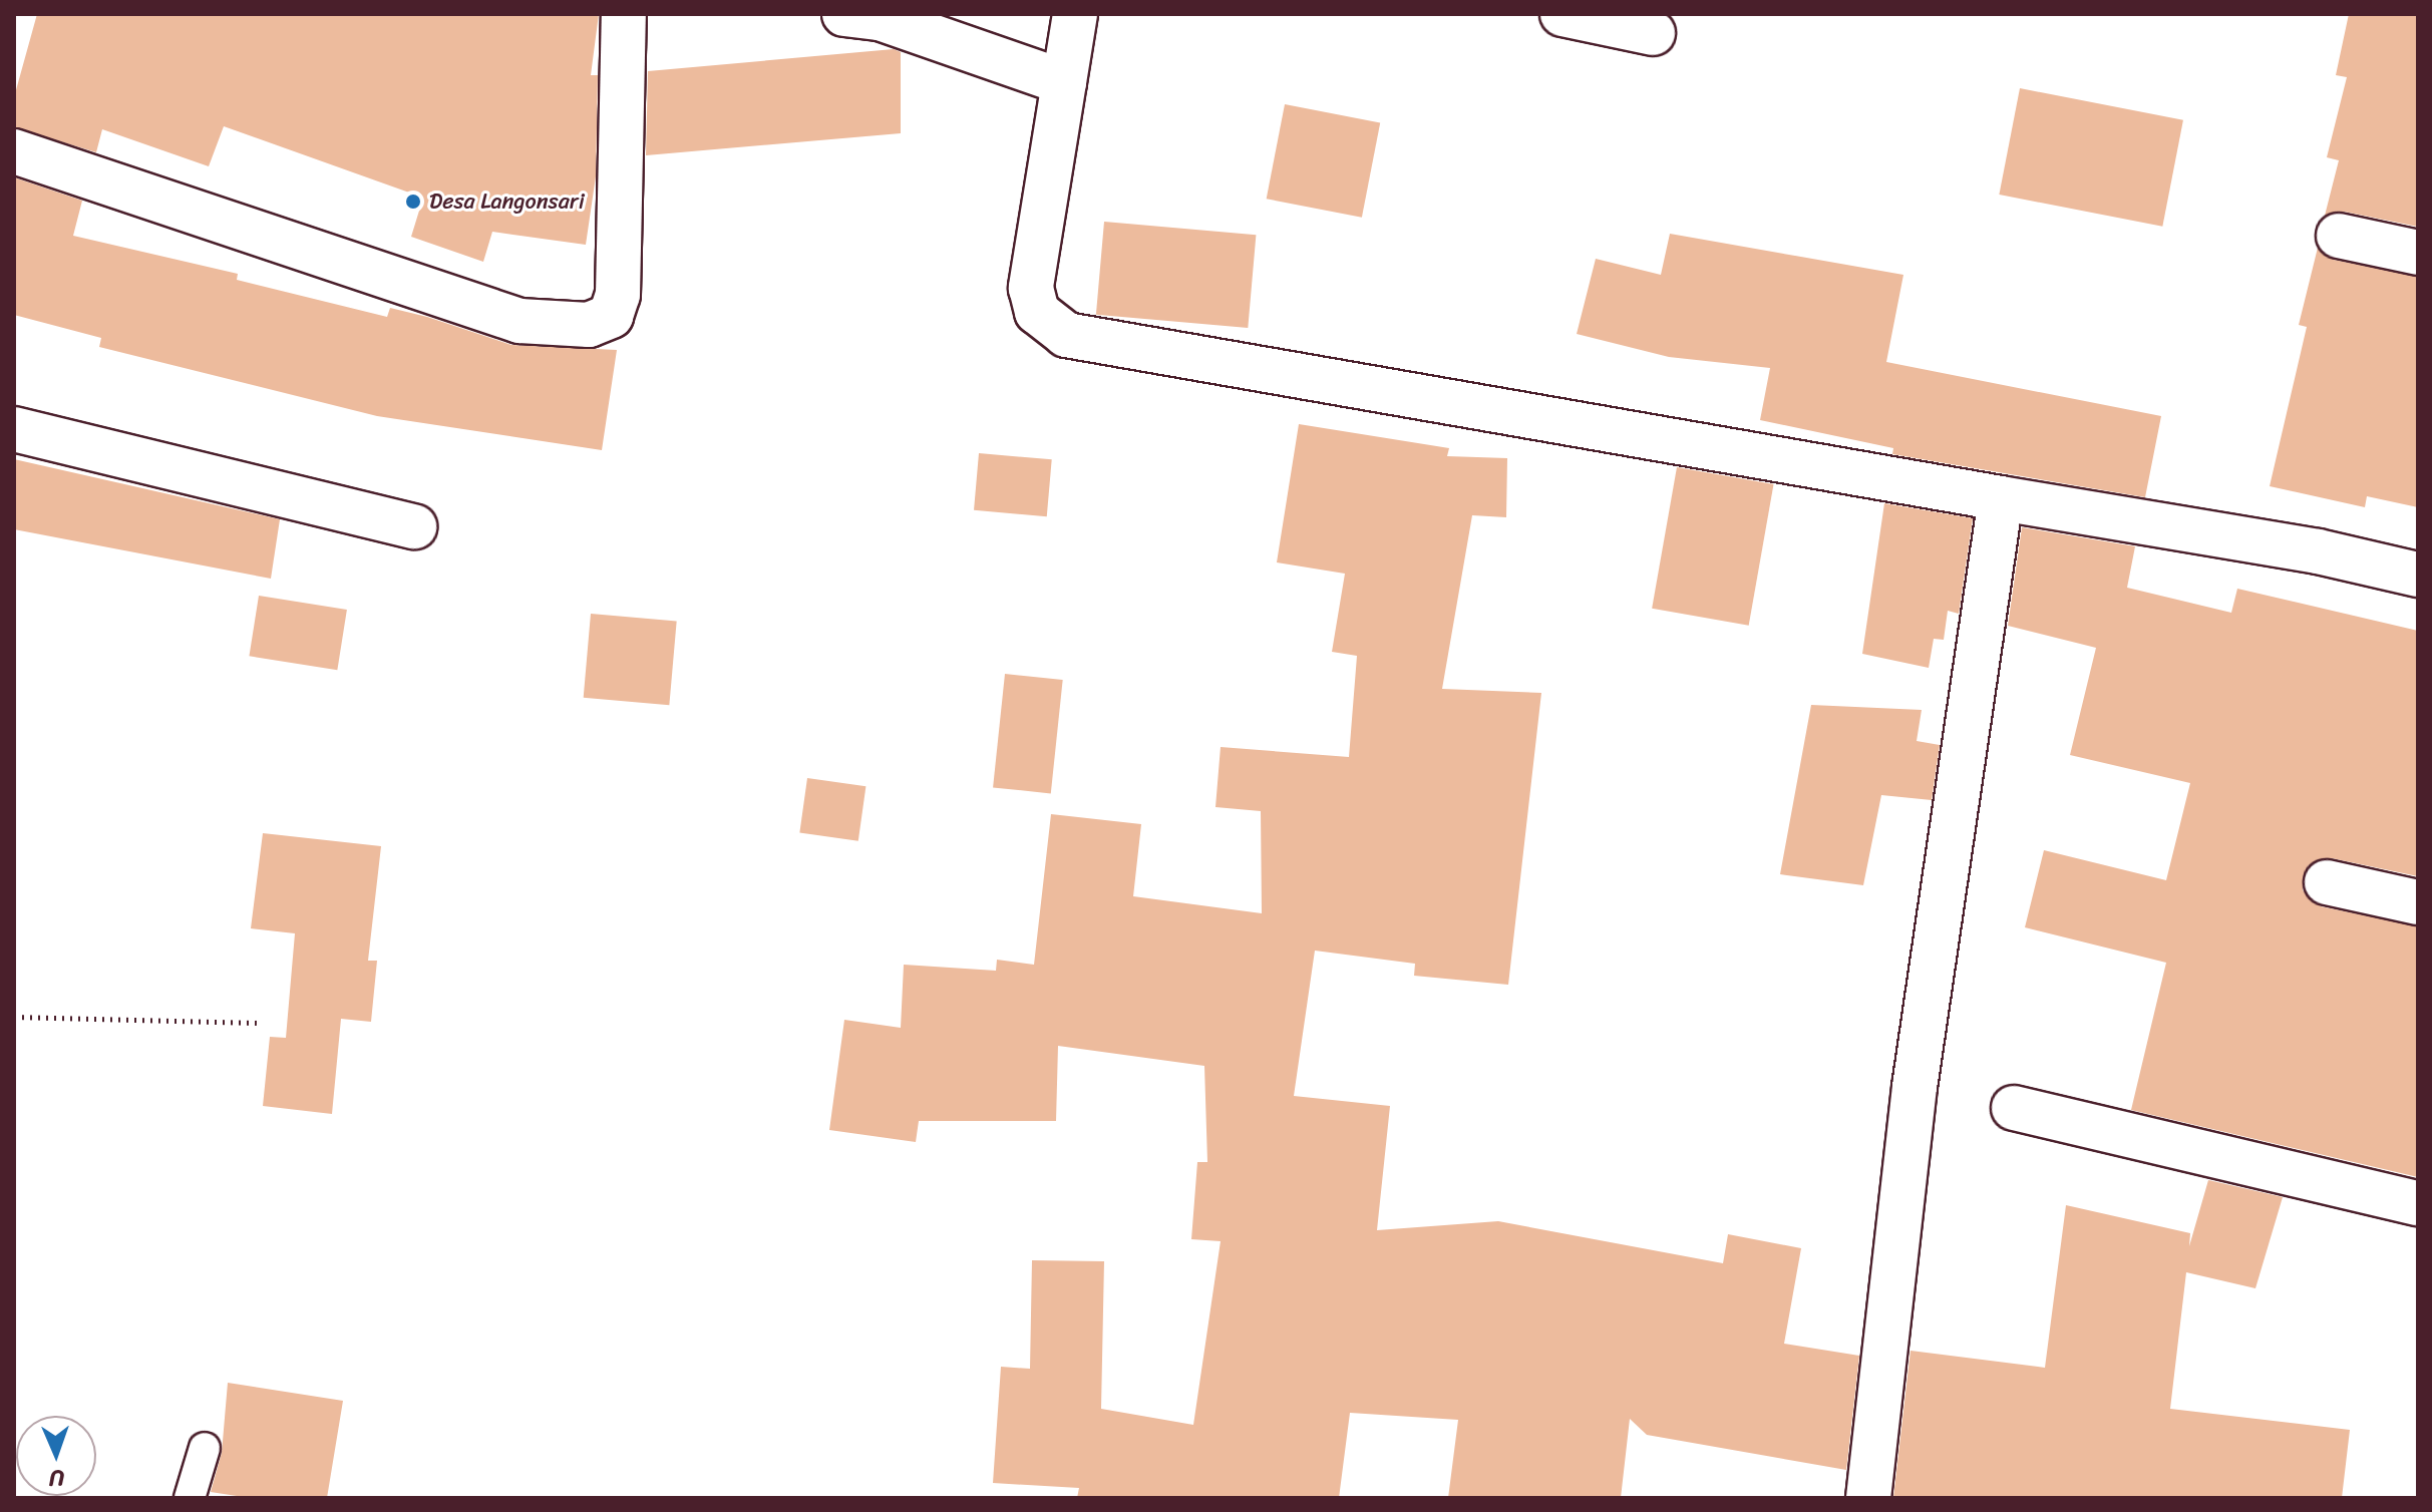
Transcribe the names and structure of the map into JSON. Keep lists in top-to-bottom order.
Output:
{
  "places": ["Desa Langonsari"],
  "north": "bottom"
}
